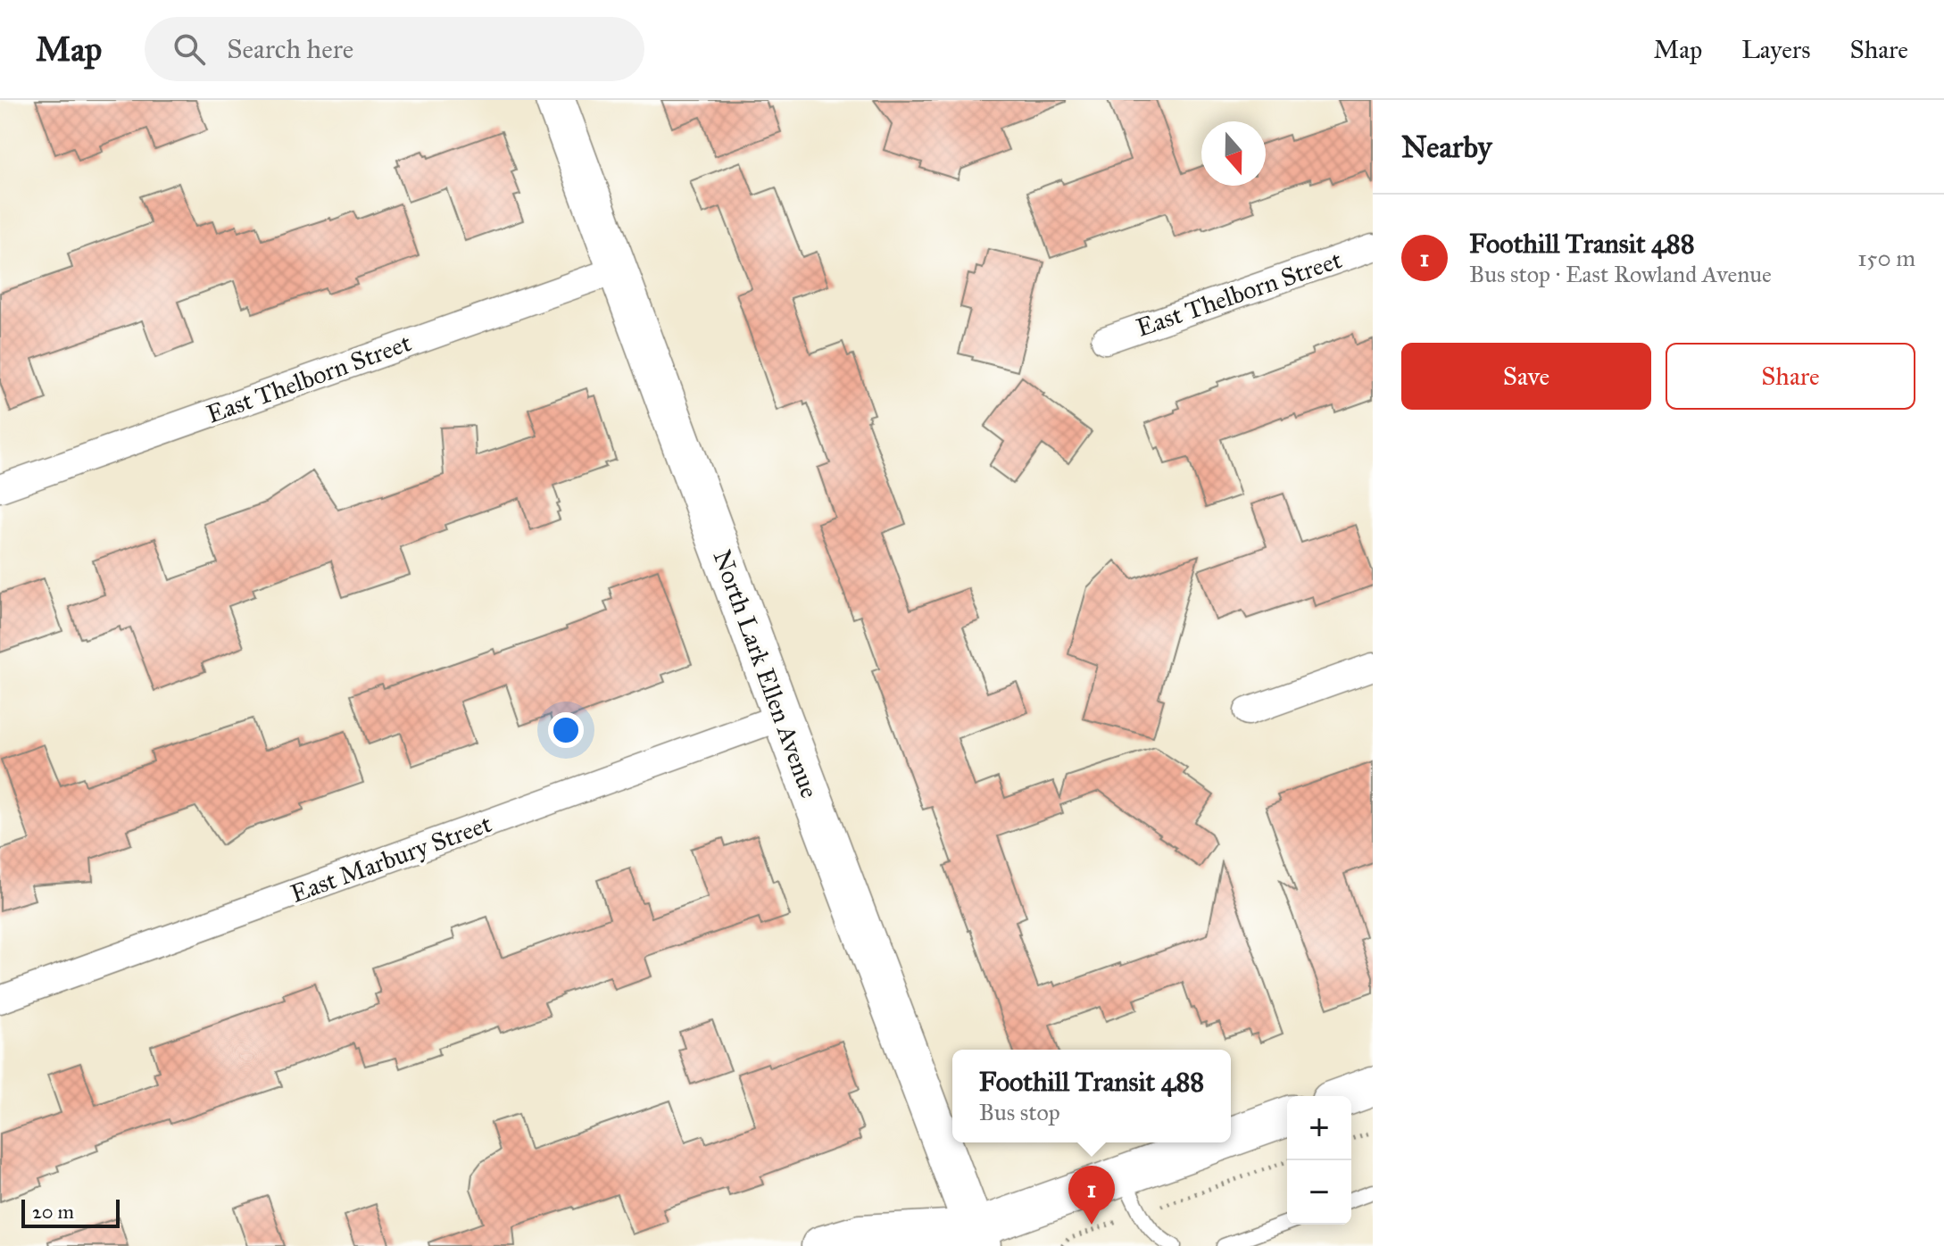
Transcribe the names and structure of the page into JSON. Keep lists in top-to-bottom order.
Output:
{
  "streets": {
    "street": ["East Thelborn Street", "North Lark Ellen Avenue", "East Marbury Street"]
  },
  "crossings": [
    ["East Thelborn Street", "North Lark Ellen Avenue"],
    ["North Lark Ellen Avenue", "East Marbury Street"]
  ],
  "scale_bar": "20 m",
  "north": "bottom",
  "page": {
    "header": "Map",
    "search": "Search here",
    "nav": ["Map", "Layers", "Share"],
    "heading": "Nearby",
    "list": [
      {
        "mark": "1",
        "name": "Foothill Transit 488",
        "note": "Bus stop · East Rowland Avenue",
        "value": "150 m"
      }
    ],
    "buttons": ["Save", "Share"],
    "popup": ["Foothill Transit 488", "Bus stop"],
    "map_buttons": ["+", "−"],
    "pins": "1",
    "scale": "20 m"
  }
}
